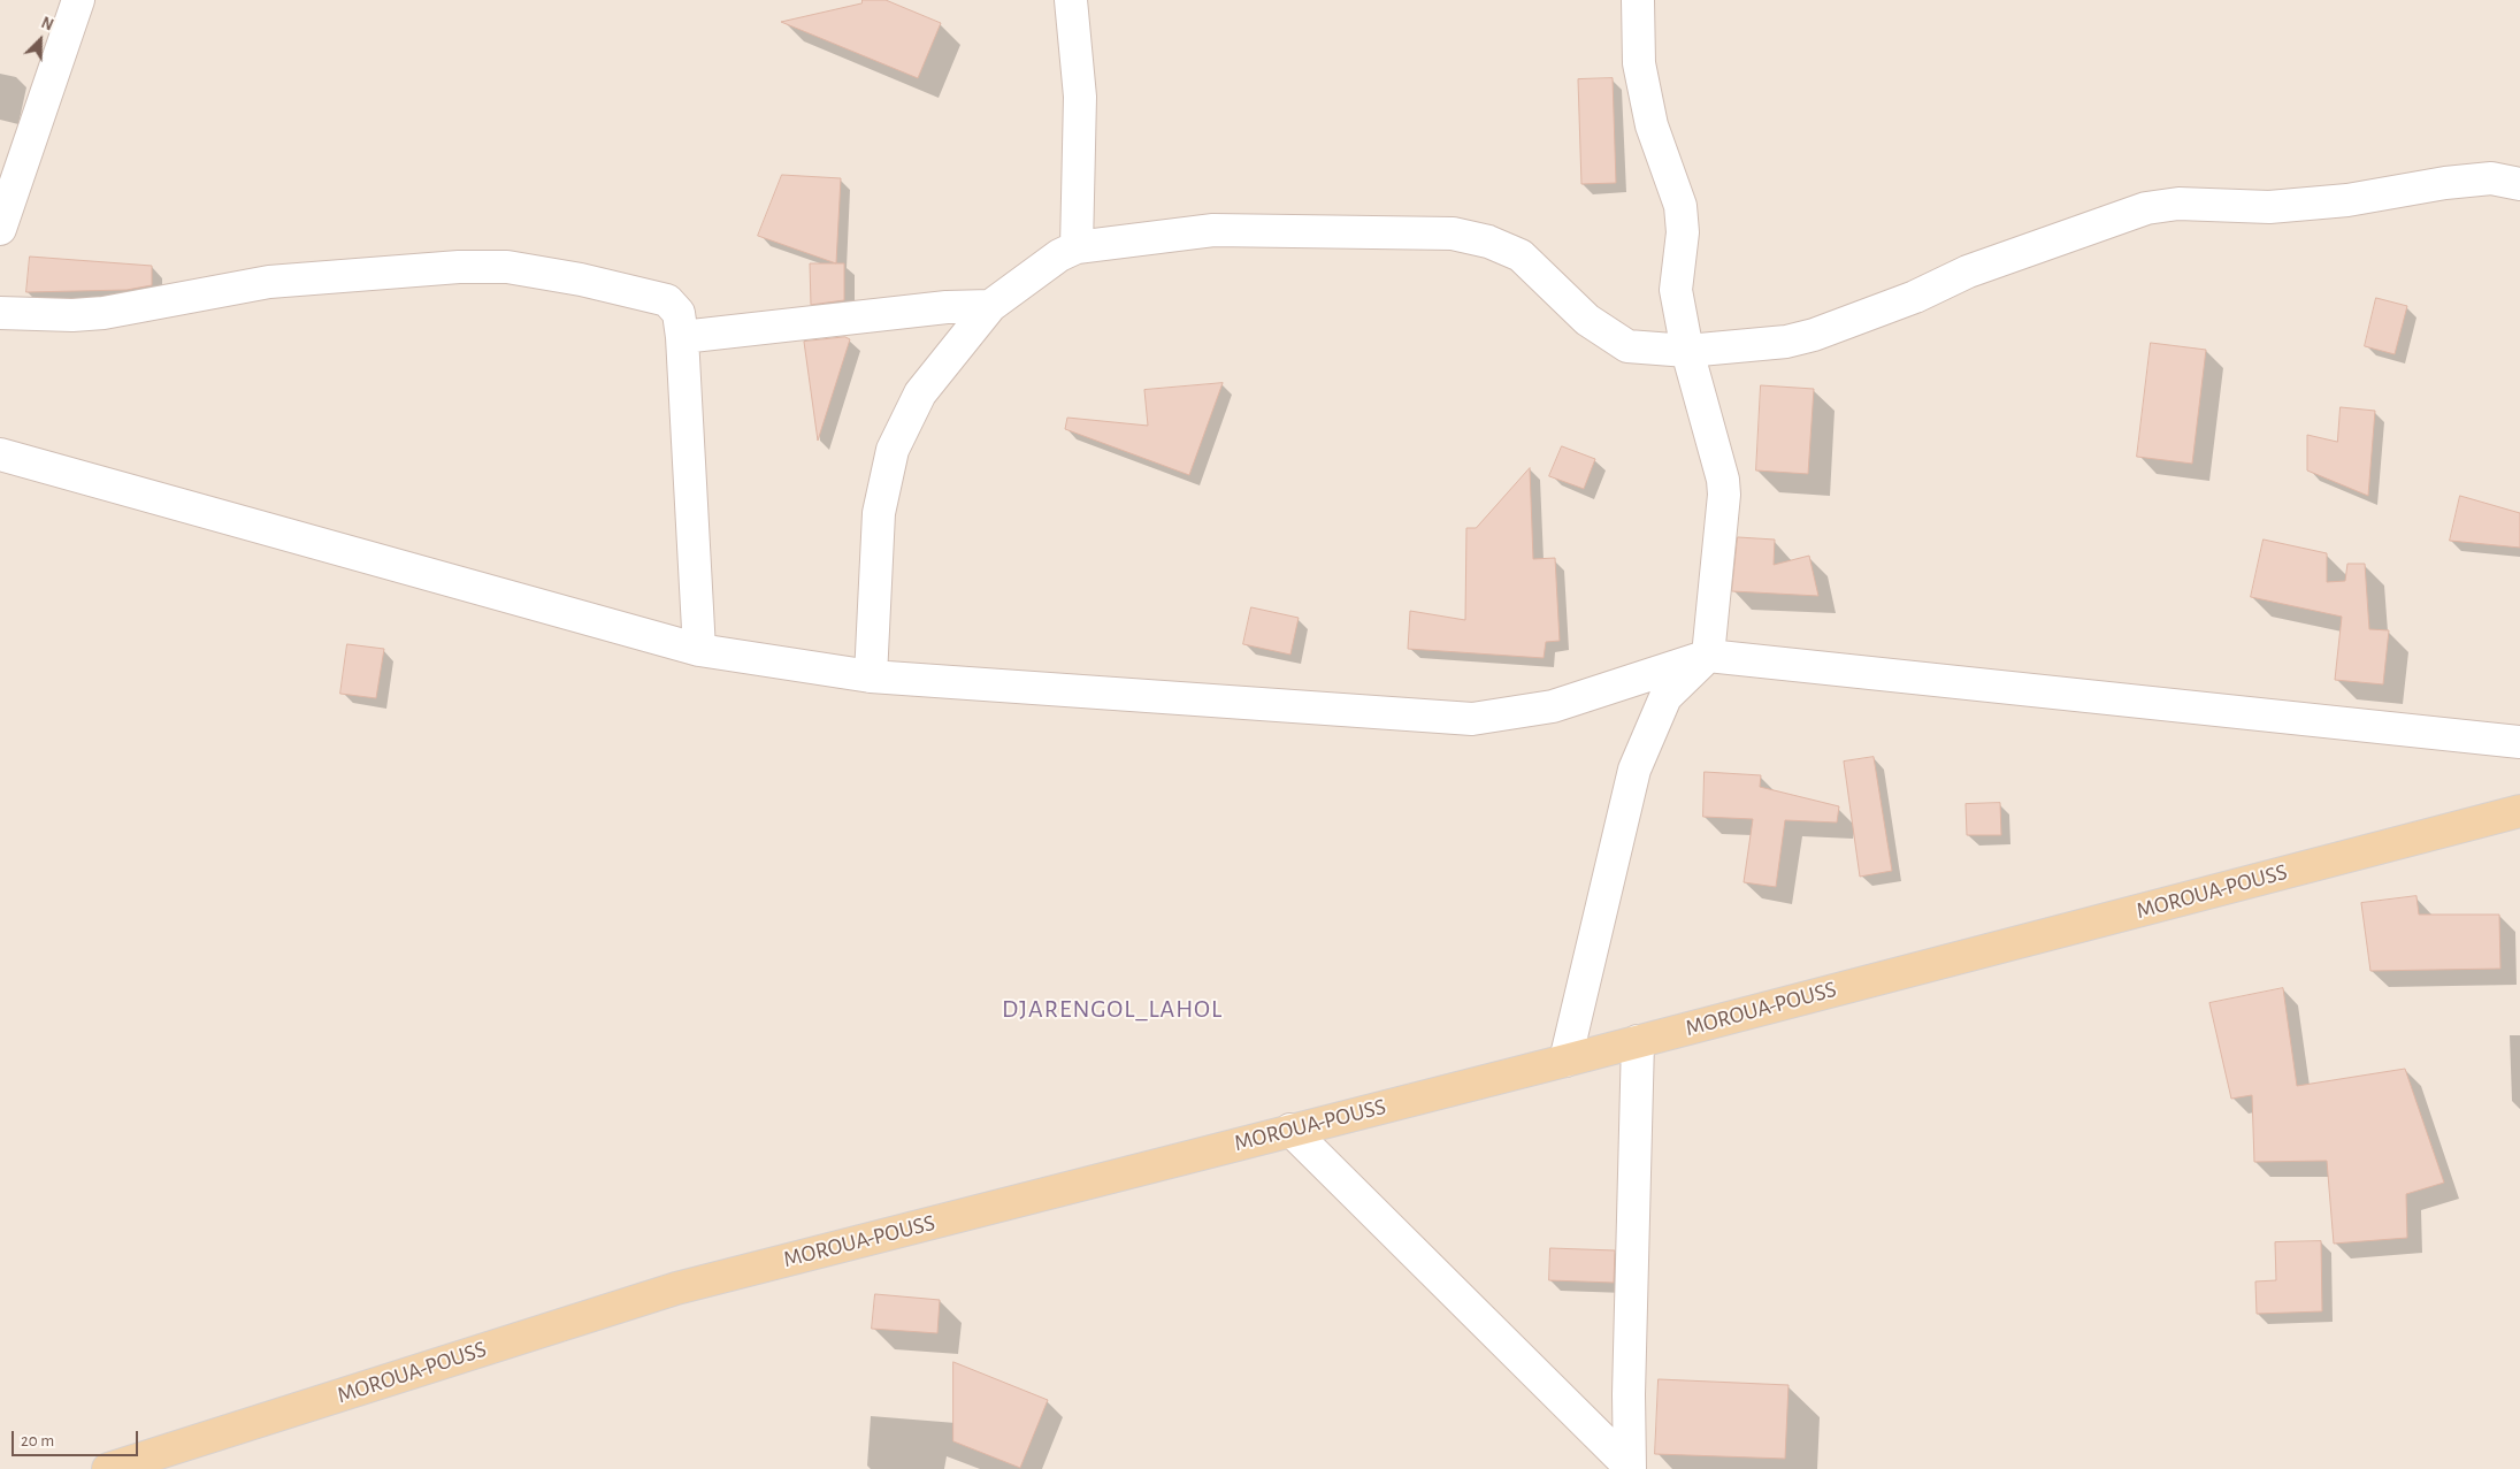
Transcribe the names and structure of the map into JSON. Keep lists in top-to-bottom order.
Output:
{
  "streets": {
    "main road": ["MOROUA-POUSS"]
  },
  "districts": ["DJARENGOL_LAHOL"],
  "scale_bar": "20 m",
  "north": "top right"
}
